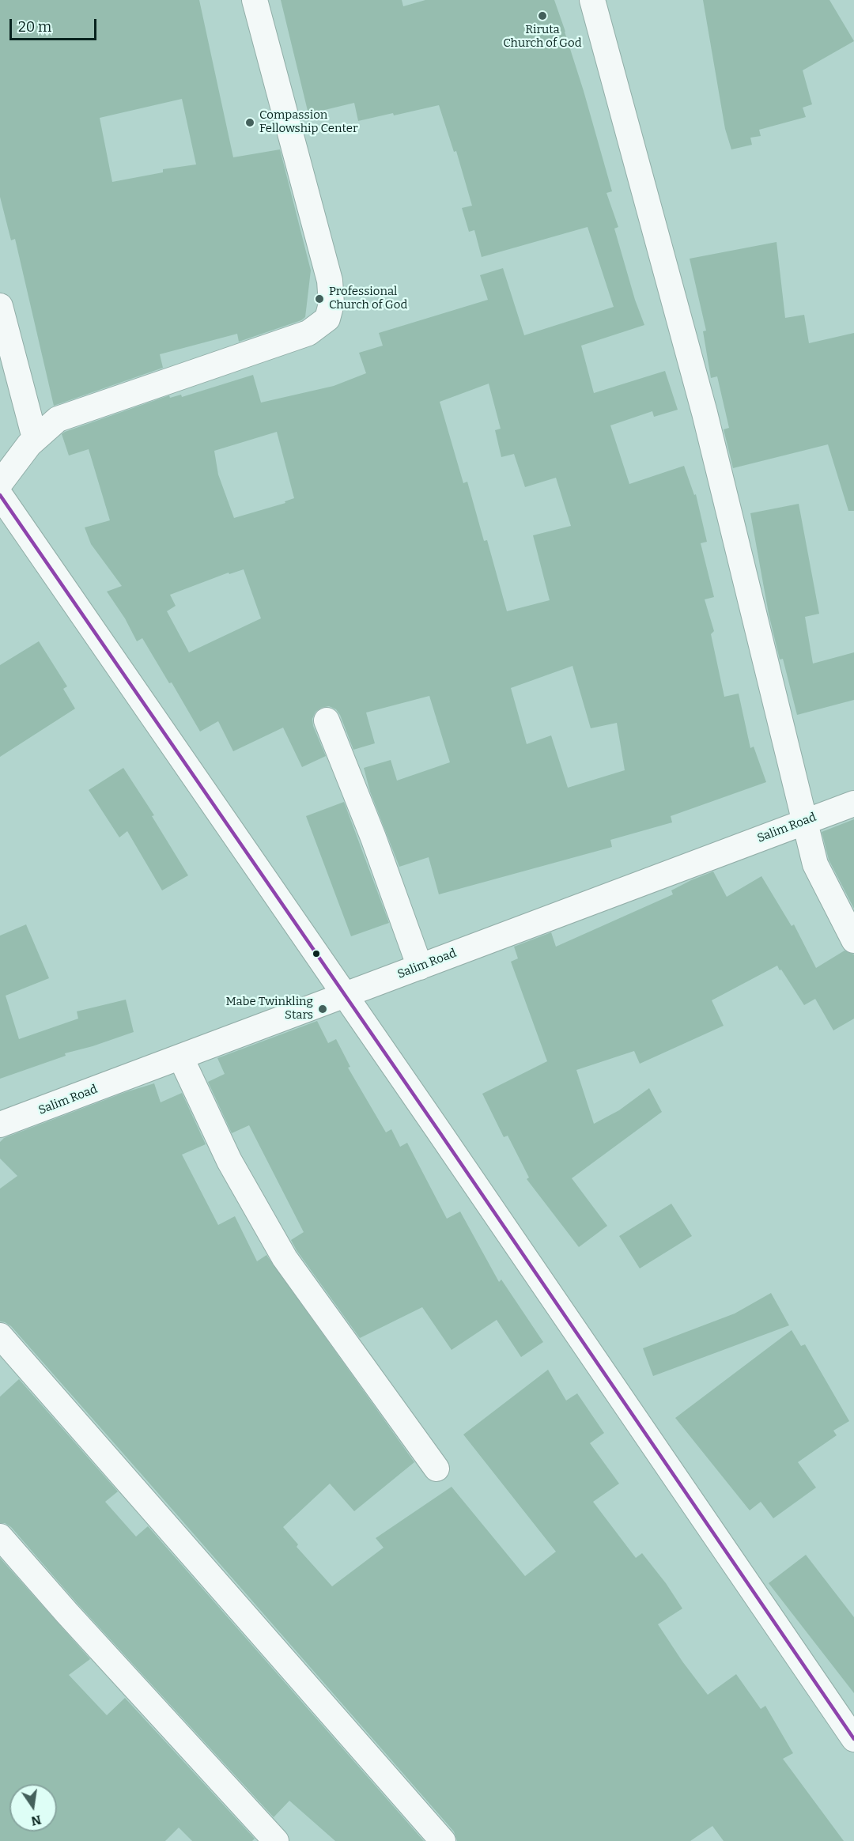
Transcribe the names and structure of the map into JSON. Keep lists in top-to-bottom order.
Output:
{
  "streets": {
    "street": ["Salim Road"]
  },
  "places": [
    "Riruta Church of God",
    "Compassion Fellowship Center",
    "Professional Church of God",
    "Mabe Twinkling Stars"
  ],
  "scale_bar": "20 m",
  "north": "bottom"
}
